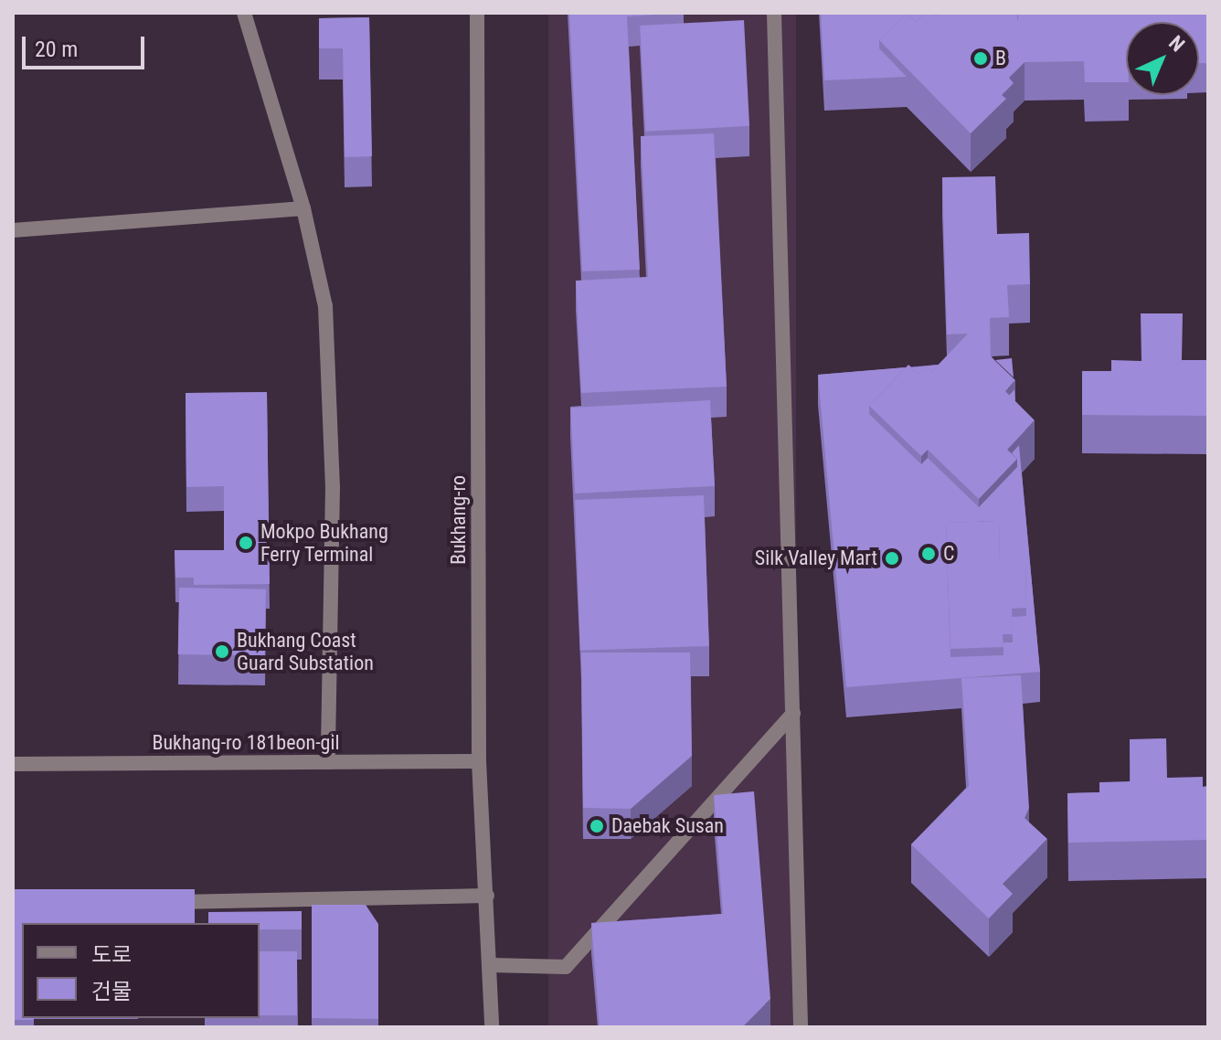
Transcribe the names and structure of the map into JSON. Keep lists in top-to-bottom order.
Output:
{
  "streets": {
    "street": ["Bukhang-ro", "Bukhang-ro 181beon-gil"]
  },
  "crossings": [
    ["Bukhang-ro", "Bukhang-ro 181beon-gil"]
  ],
  "places": [
    "B",
    "Mokpo Bukhang Ferry Terminal",
    "C",
    "Silk Valley Mart",
    "Bukhang Coast Guard Substation",
    "Daebak Susan"
  ],
  "legend": ["도로", "건물"],
  "scale_bar": "20 m",
  "north": "top right"
}
